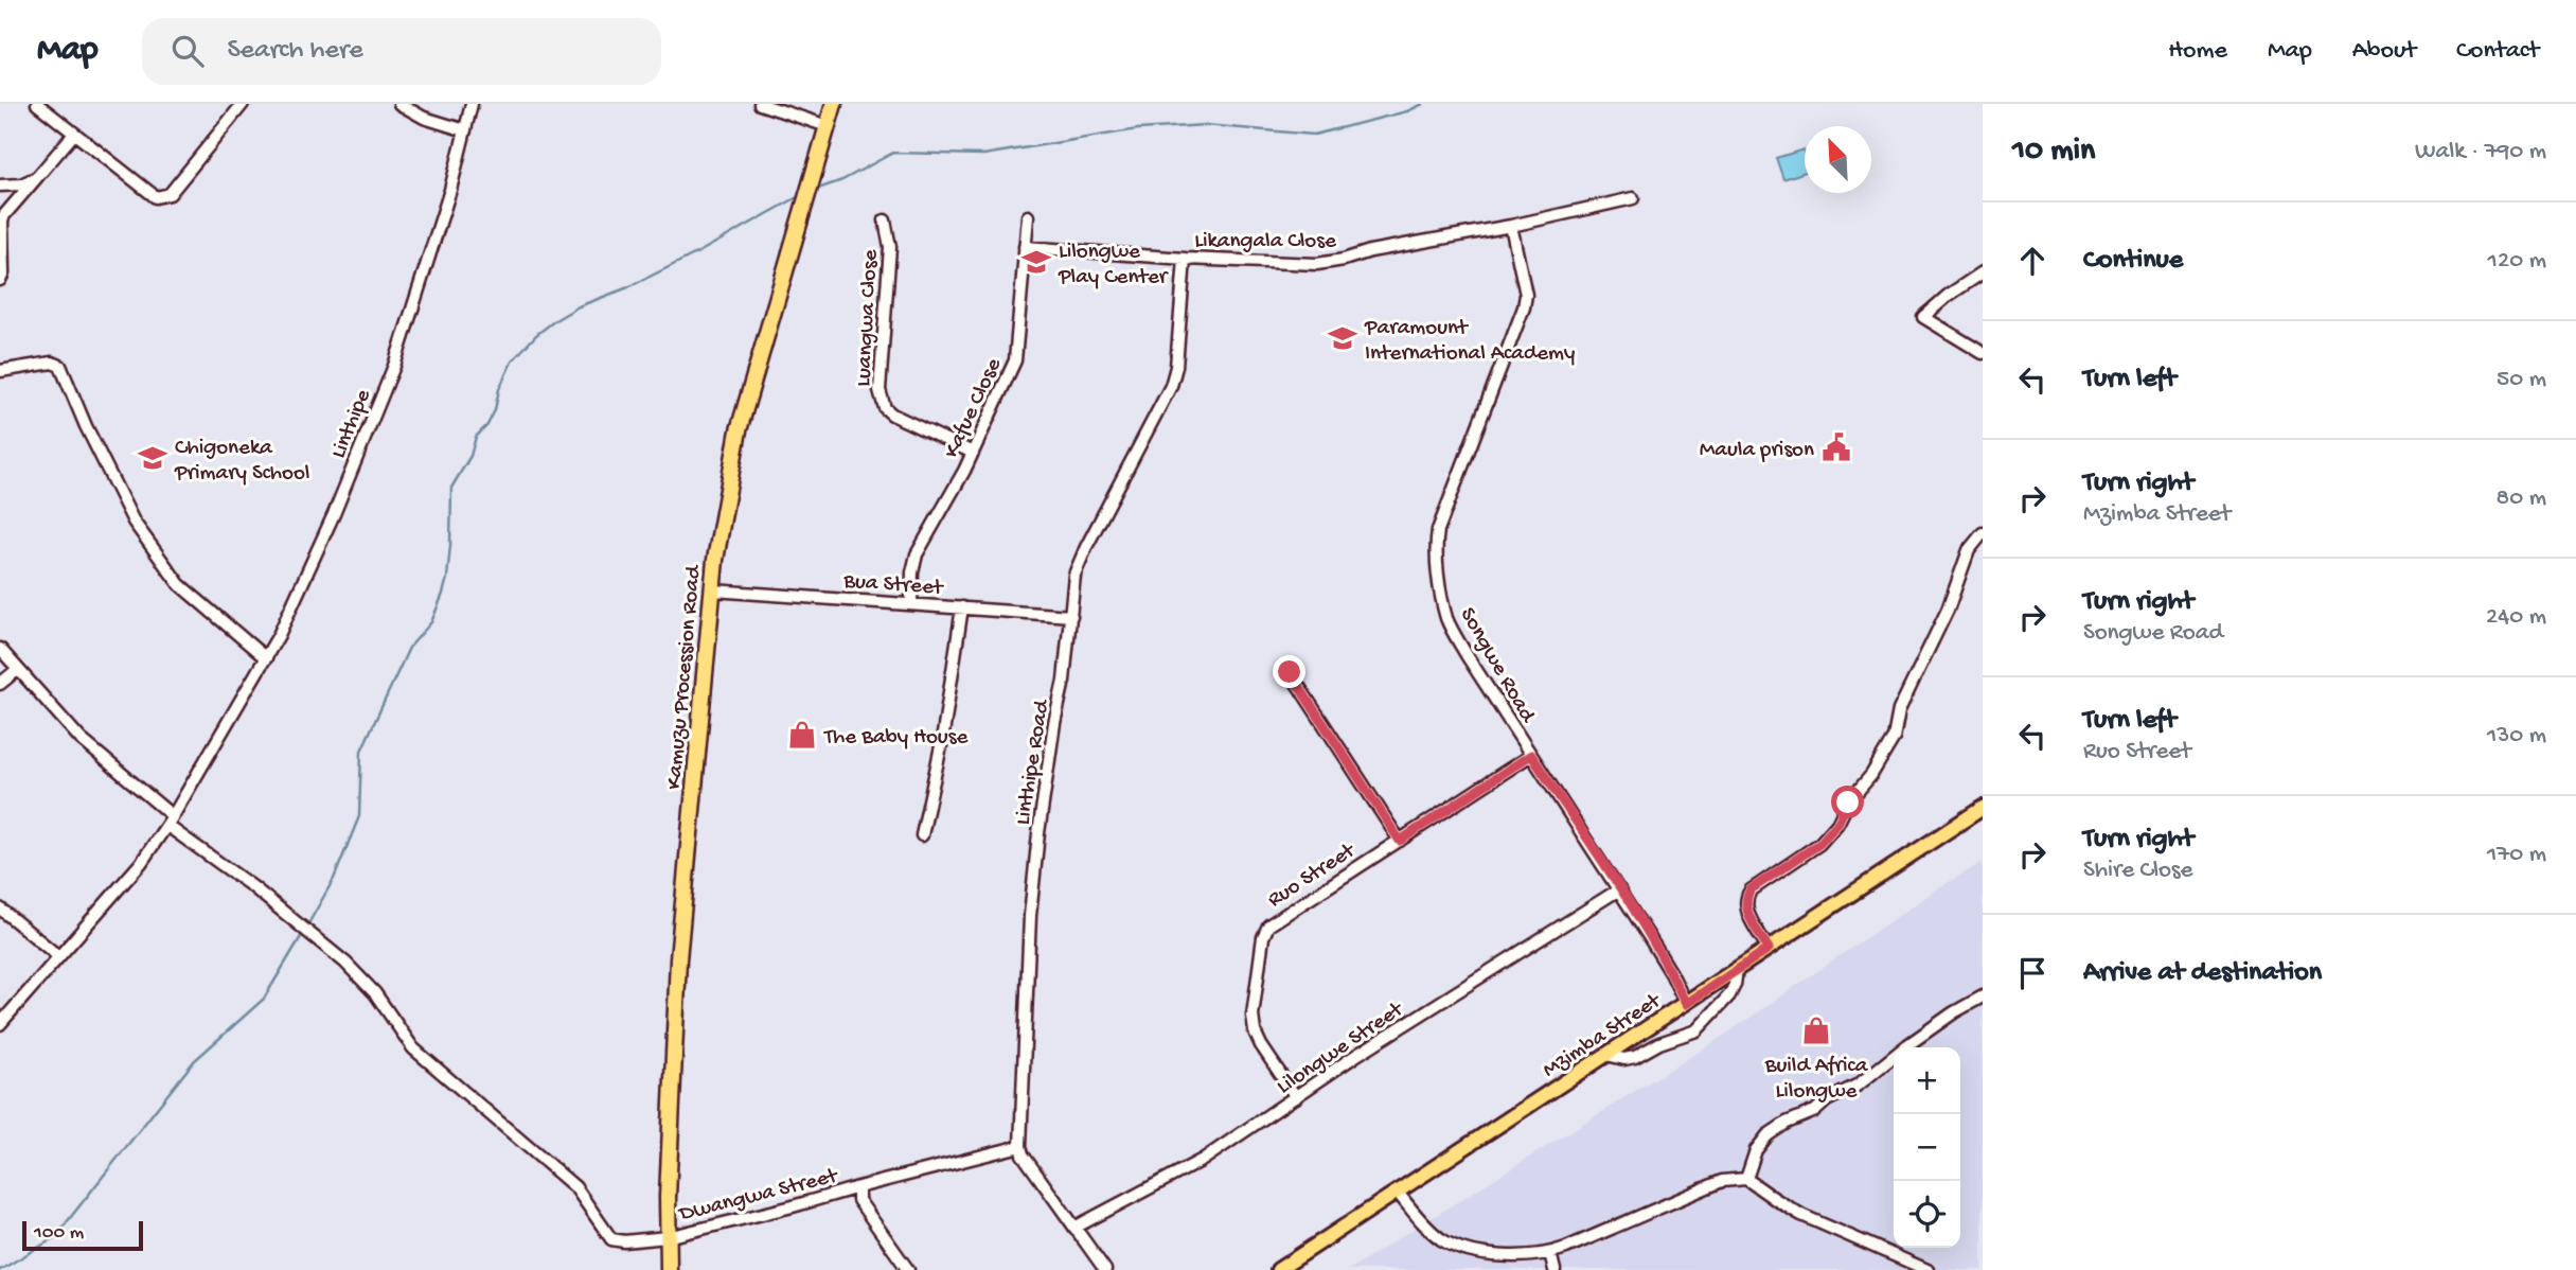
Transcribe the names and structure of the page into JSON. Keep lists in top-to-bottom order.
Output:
{
  "streets": {
    "highway": ["Kamuzu Procession Road"],
    "main road": ["Mzimba Street"],
    "street": [
      "Likangala Close",
      "Luangwa Close",
      "Kafue Close",
      "Linthipe",
      "Bua Street",
      "Songwe Road",
      "Linthipe Road",
      "Ruo Street",
      "Lilongwe Street",
      "Dwangwa Street"
    ]
  },
  "crossings": [
    ["Likangala Close", "Kafue Close"],
    ["Likangala Close", "Songwe Road"],
    ["Likangala Close", "Linthipe Road"],
    ["Luangwa Close", "Kafue Close"],
    ["Kafue Close", "Bua Street"],
    ["Linthipe", "Dwangwa Street"],
    ["Bua Street", "Kamuzu Procession Road"],
    ["Bua Street", "Linthipe Road"],
    ["Songwe Road", "Ruo Street"],
    ["Songwe Road", "Mzimba Street"],
    ["Songwe Road", "Lilongwe Street"],
    ["Kamuzu Procession Road", "Dwangwa Street"],
    ["Linthipe Road", "Dwangwa Street"],
    ["Ruo Street", "Lilongwe Street"]
  ],
  "places": {
    "school or university": ["Lilongwe Play Center", "Paramount International Academy", "Chigoneka Primary School"],
    "public building": ["Maula prison"],
    "shop": ["The Baby House", "Build Africa Lilongwe"]
  },
  "scale_bar": "100 m",
  "north": "top left",
  "page": {
    "header": "Map",
    "search": "Search here",
    "nav": [
      "Home",
      "Map",
      "About",
      "Contact"
    ],
    "heading": ["10 min", "Walk · 790 m"],
    "list": [
      ["Continue", "120 m"],
      ["Turn left", "50 m"],
      ["Turn right", "Mzimba Street", "80 m"],
      ["Turn right", "Songwe Road", "240 m"],
      ["Turn left", "Ruo Street", "130 m"],
      ["Turn right", "Shire Close", "170 m"],
      "Arrive at destination"
    ],
    "map_buttons": ["+", "−"],
    "scale": "100 m"
  }
}
